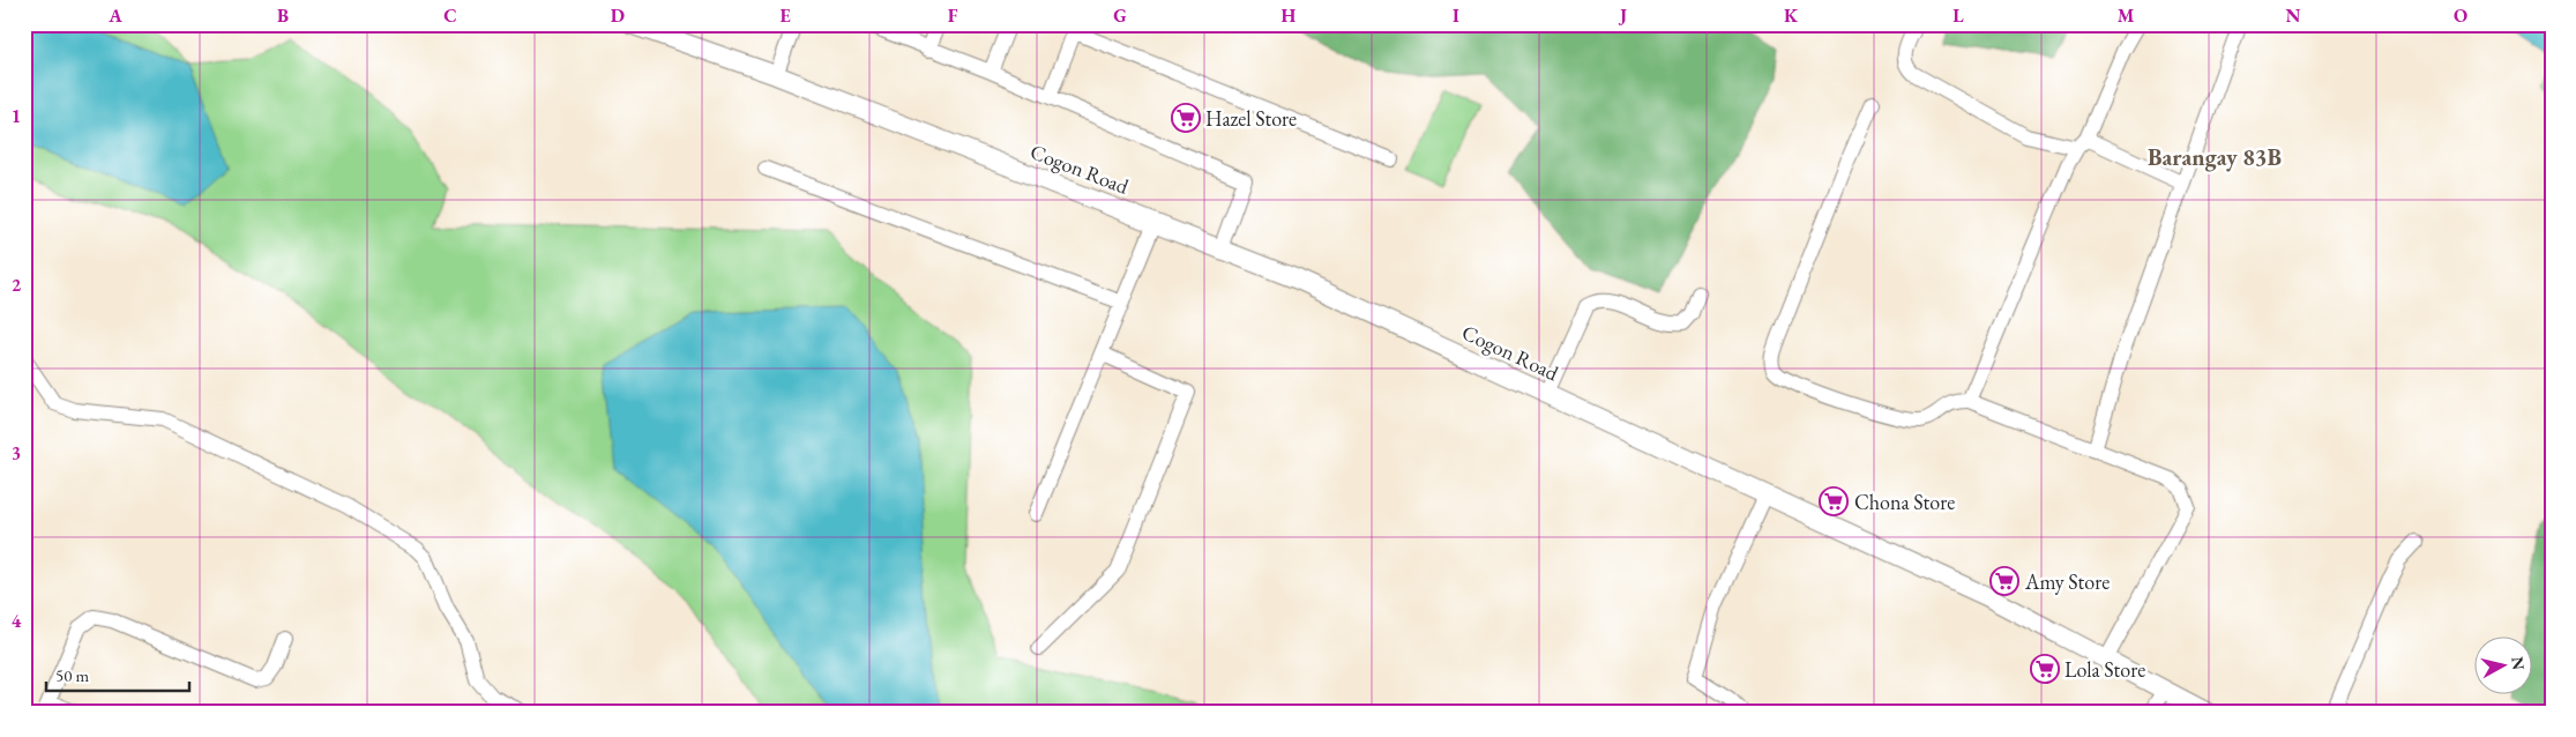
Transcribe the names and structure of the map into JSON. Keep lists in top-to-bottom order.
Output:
{
  "streets": {
    "street": ["Cogon Road"]
  },
  "districts": ["Barangay 83B"],
  "places": {
    "supermarket": [
      "Hazel Store",
      "Chona Store",
      "Amy Store",
      "Lola Store"
    ]
  },
  "scale_bar": "50 m",
  "north": "right",
  "grid": {
    "columns": [
      "A",
      "B",
      "C",
      "D",
      "E",
      "F",
      "G",
      "H",
      "I",
      "J",
      "K",
      "L",
      "M",
      "N",
      "O"
    ],
    "rows": [
      "1",
      "2",
      "3",
      "4"
    ]
  }
}
